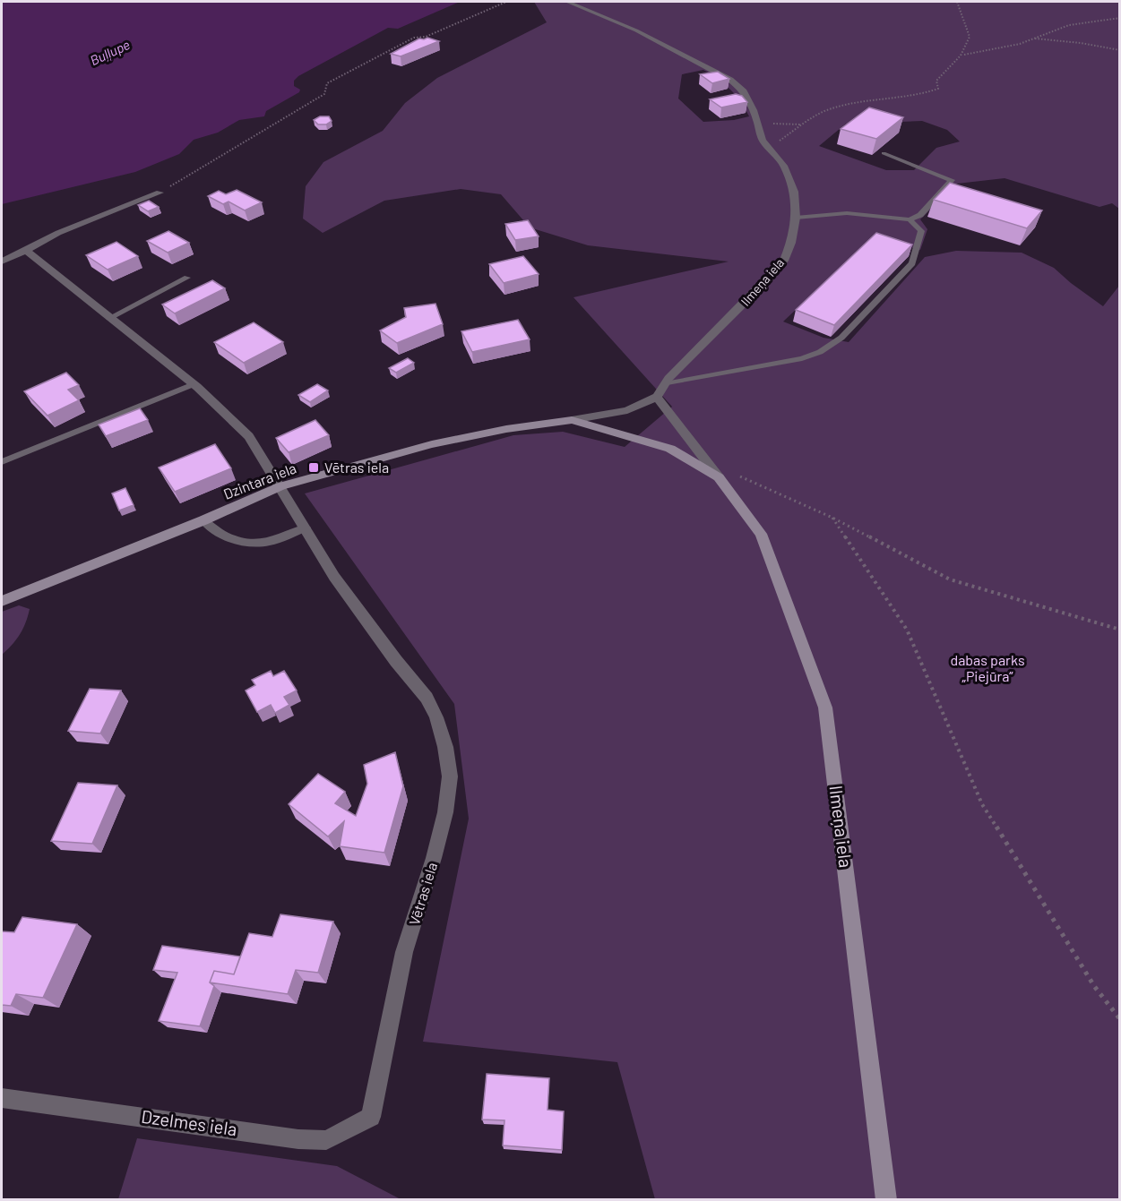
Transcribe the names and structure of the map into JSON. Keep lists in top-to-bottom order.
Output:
{
  "streets": {
    "street": [
      "Ilmeņa iela",
      "Dzintara iela",
      "Vētras iela",
      "Dzelmes iela"
    ]
  },
  "crossings": [
    ["Ilmeņa iela", "Dzintara iela"],
    ["Dzintara iela", "Vētras iela"],
    ["Vētras iela", "Dzelmes iela"]
  ],
  "water": ["Buļļupe"],
  "parks": ["dabas parks „Piejūra”"],
  "places": {
    "transit": ["Vētras iela"]
  }
}
